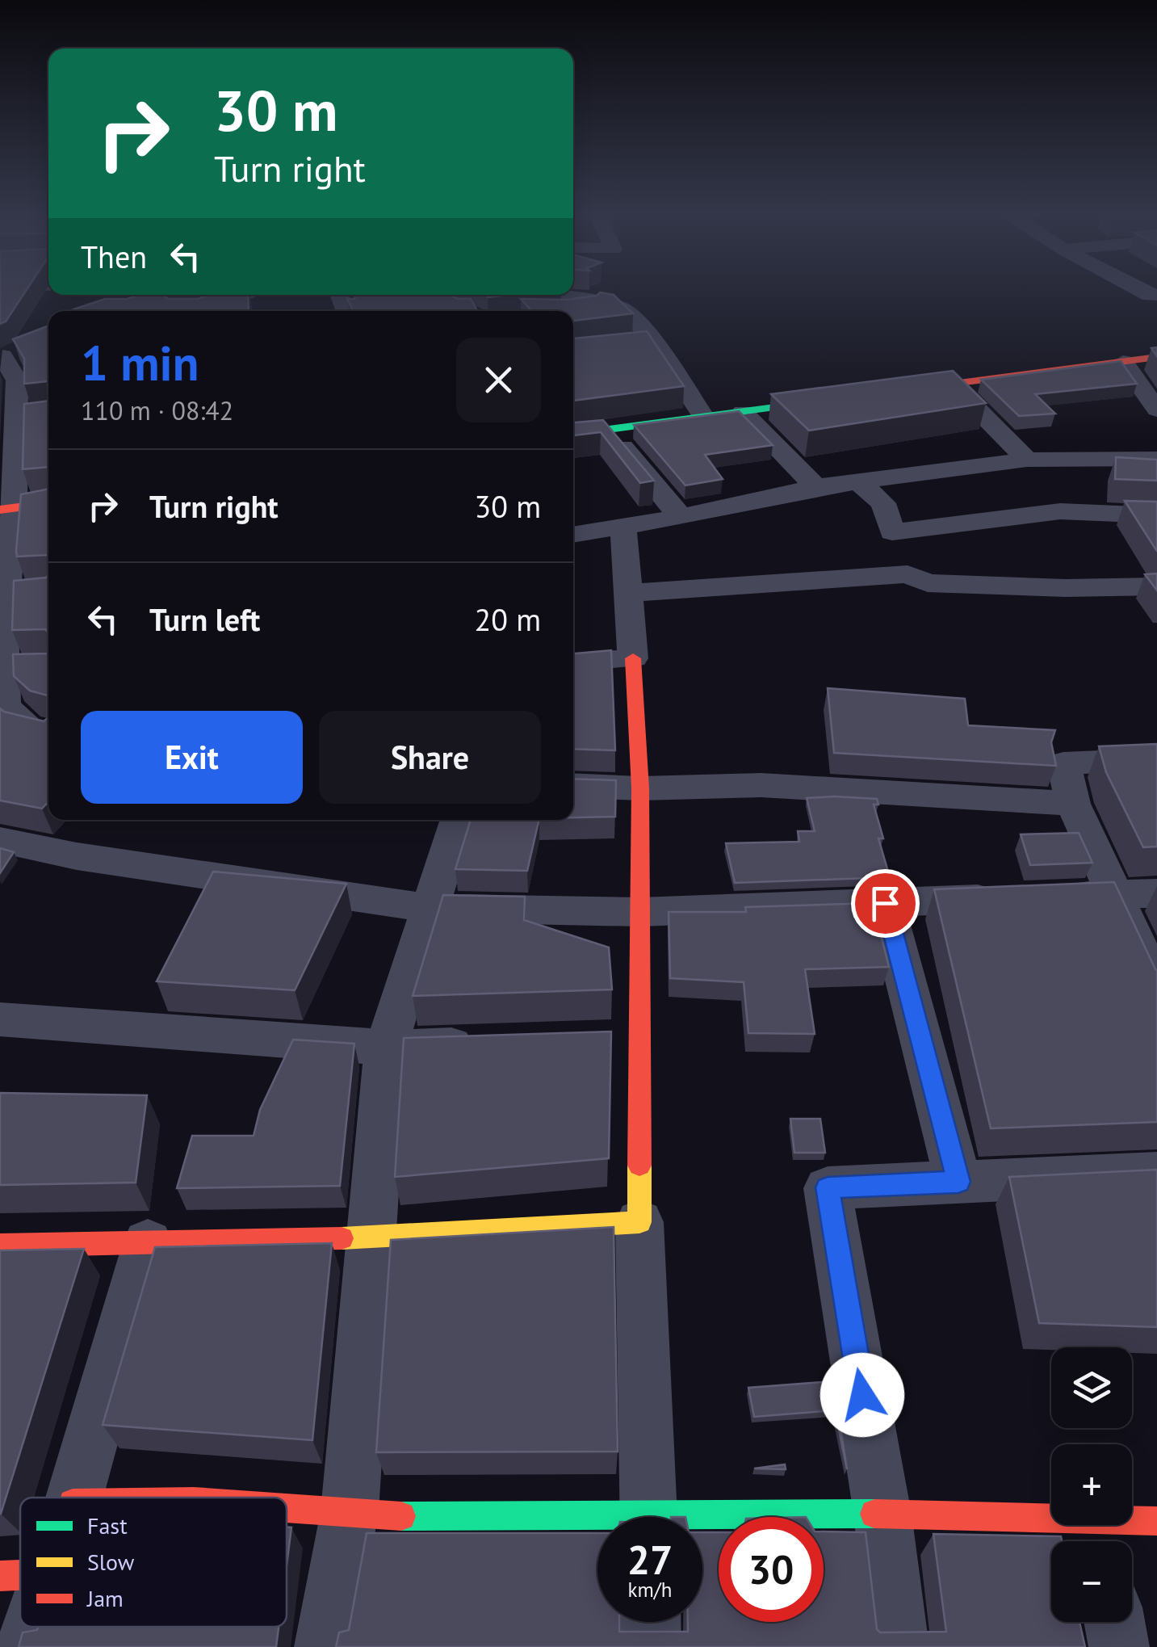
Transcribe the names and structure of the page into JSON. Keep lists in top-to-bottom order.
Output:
{
  "legend": ["Fast", "Slow", "Jam"],
  "page": {
    "turn": ["30 m", "Turn right"],
    "then": "Then",
    "heading": ["1 min", "110 m · 08:42"],
    "list": [
      {
        "name": "Turn right",
        "value": "30 m"
      },
      {
        "name": "Turn left",
        "value": "20 m"
      }
    ],
    "buttons": ["Exit", "Share"],
    "map_buttons": ["+", "−"],
    "speed": "27 km/h",
    "limit": "30"
  }
}
